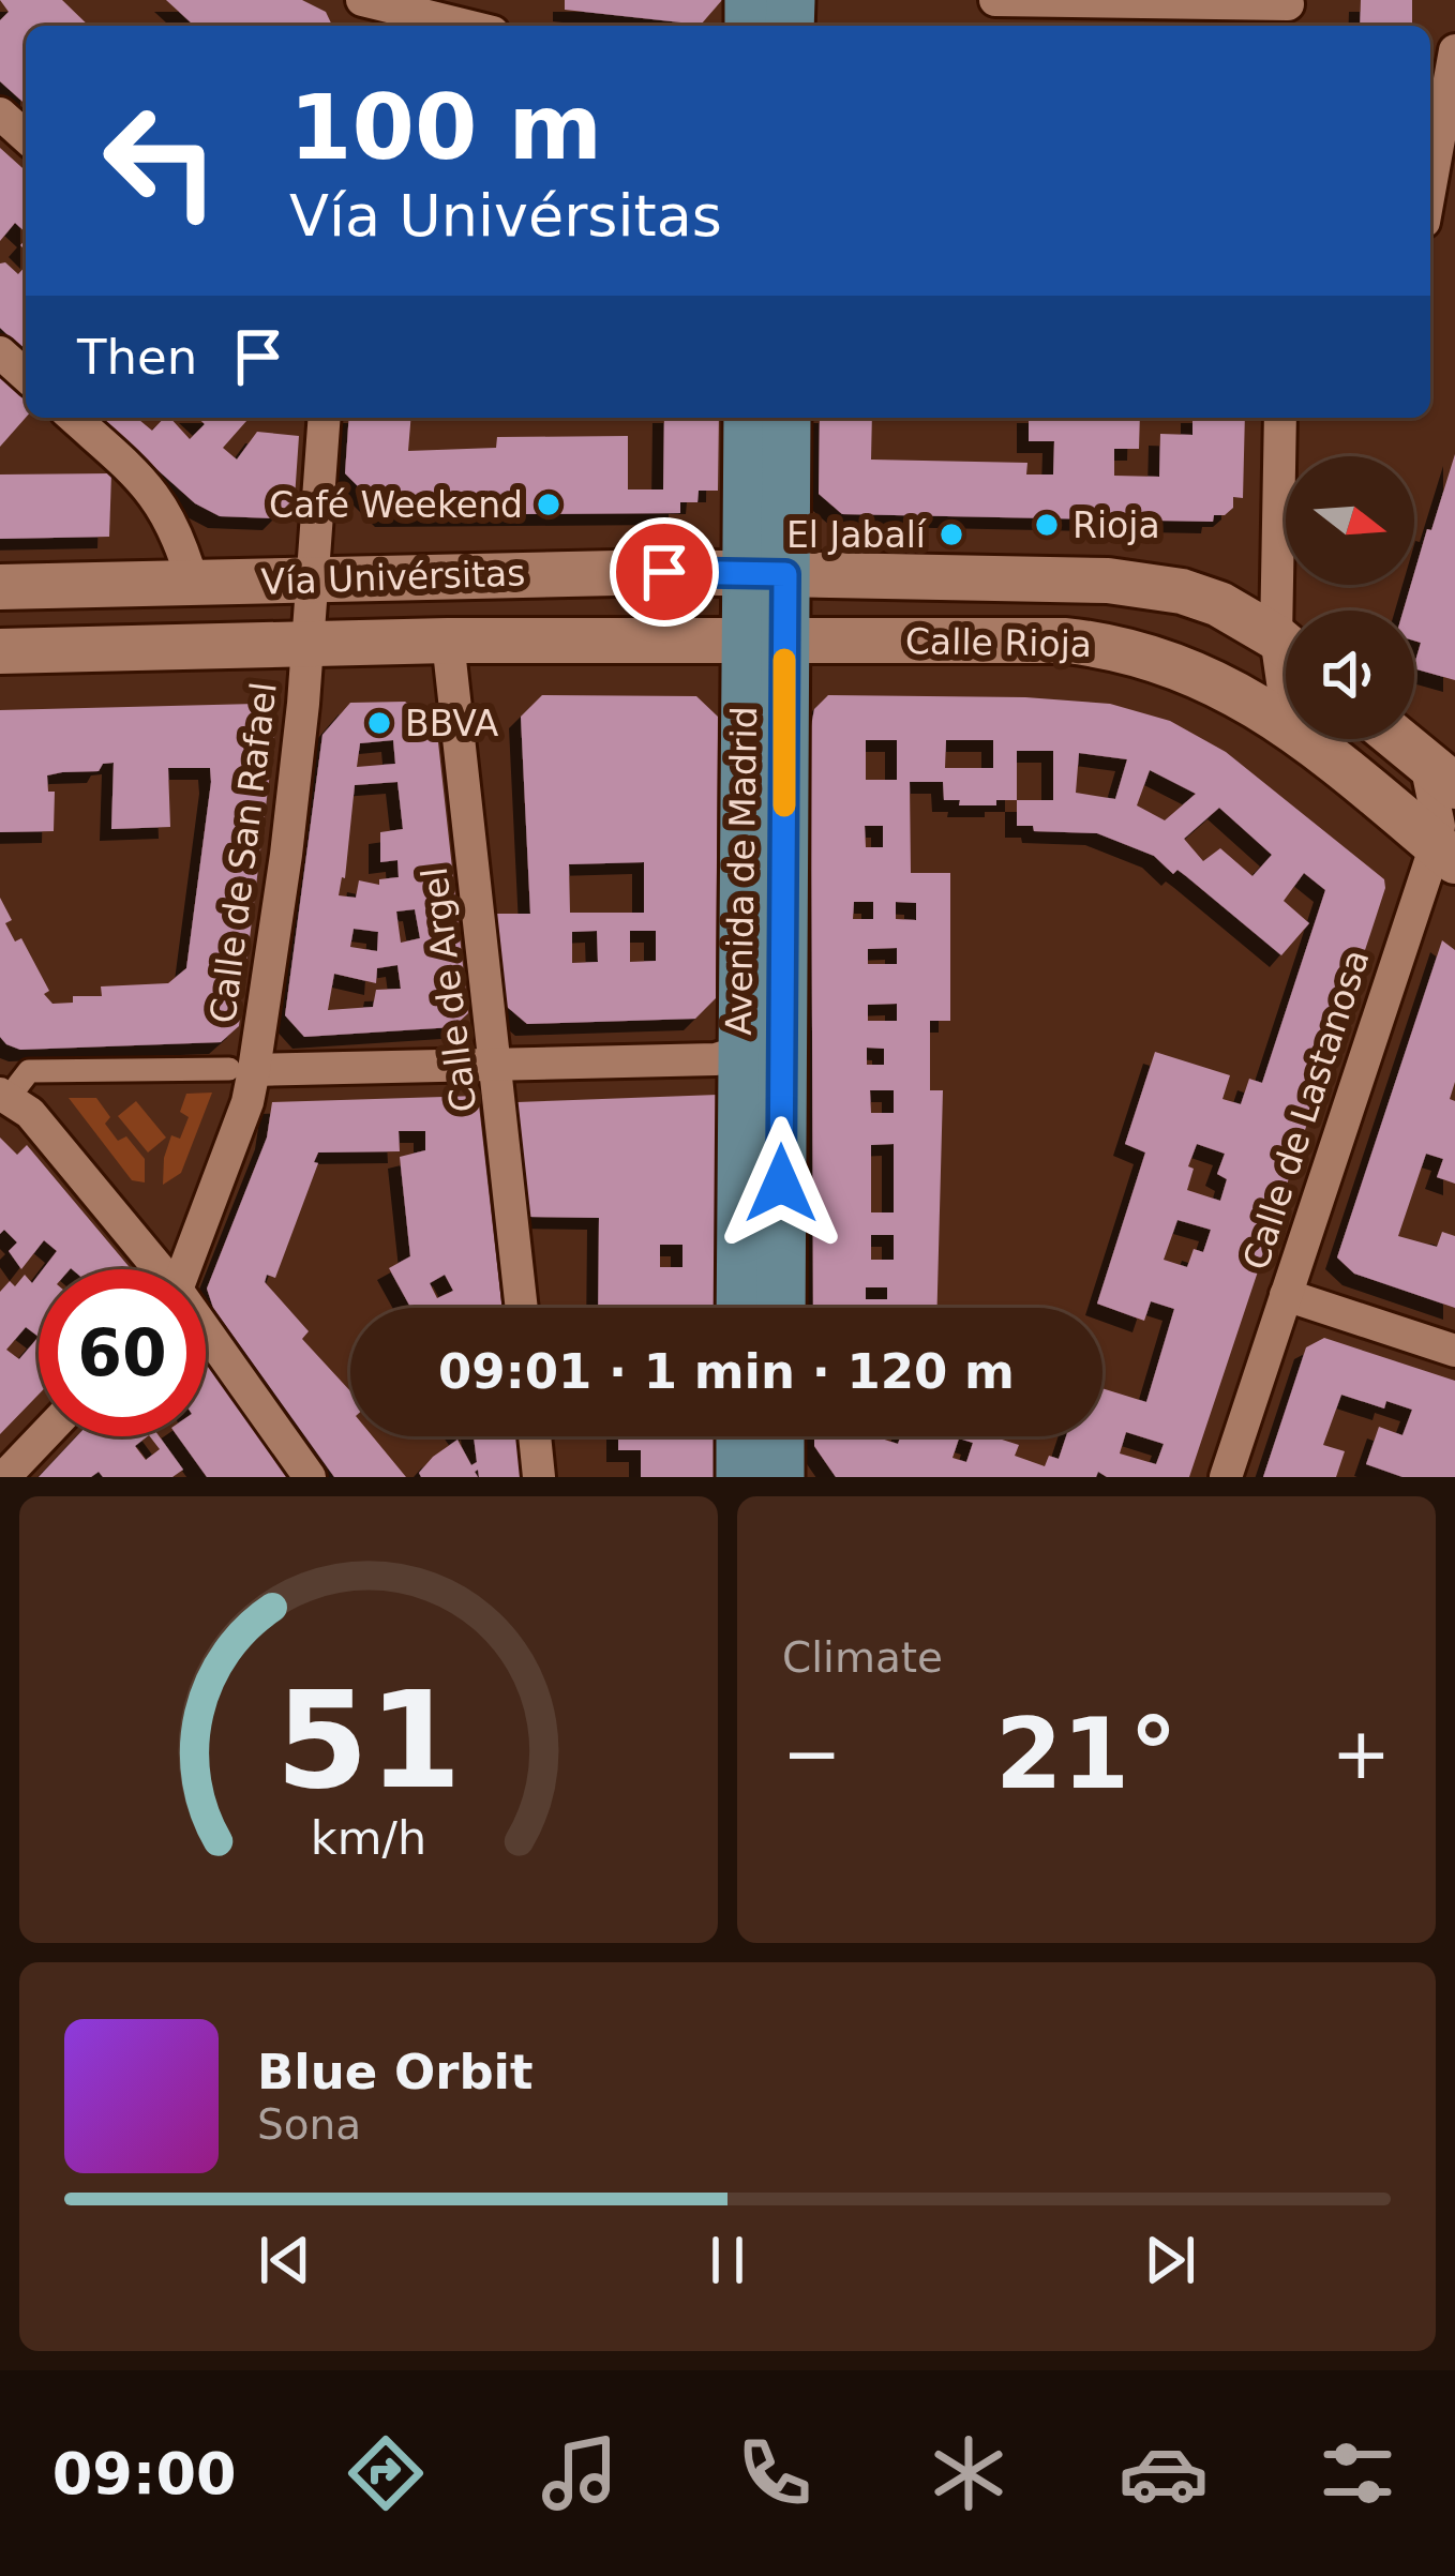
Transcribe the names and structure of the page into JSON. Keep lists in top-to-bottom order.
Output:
{
  "streets": {
    "main road": ["Vía Univérsitas", "Calle Rioja", "Avenida de Madrid"],
    "street": ["Calle de San Rafael", "Calle de Argel", "Calle de Lastanosa"]
  },
  "crossings": [
    ["Vía Univérsitas", "Calle Rioja"],
    ["Vía Univérsitas", "Calle de San Rafael"],
    ["Vía Univérsitas", "Avenida de Madrid"],
    ["Vía Univérsitas", "Calle de Argel"],
    ["Calle Rioja", "Avenida de Madrid"],
    ["Calle Rioja", "Calle de Lastanosa"]
  ],
  "places": [
    "Café Weekend",
    "Rioja",
    "El Jabalí",
    "BBVA"
  ],
  "north": "right",
  "page": {
    "turn": ["100 m", "Vía Univérsitas"],
    "then": "Then",
    "limit": "60",
    "trip": "09:01 · 1 min · 120 m",
    "tile": "Climate",
    "heat": ["−", "21°", "+"],
    "song": ["Blue Orbit", "Sona"],
    "tabs": "09:00",
    "gauge": ["51", "km/h"]
  }
}
